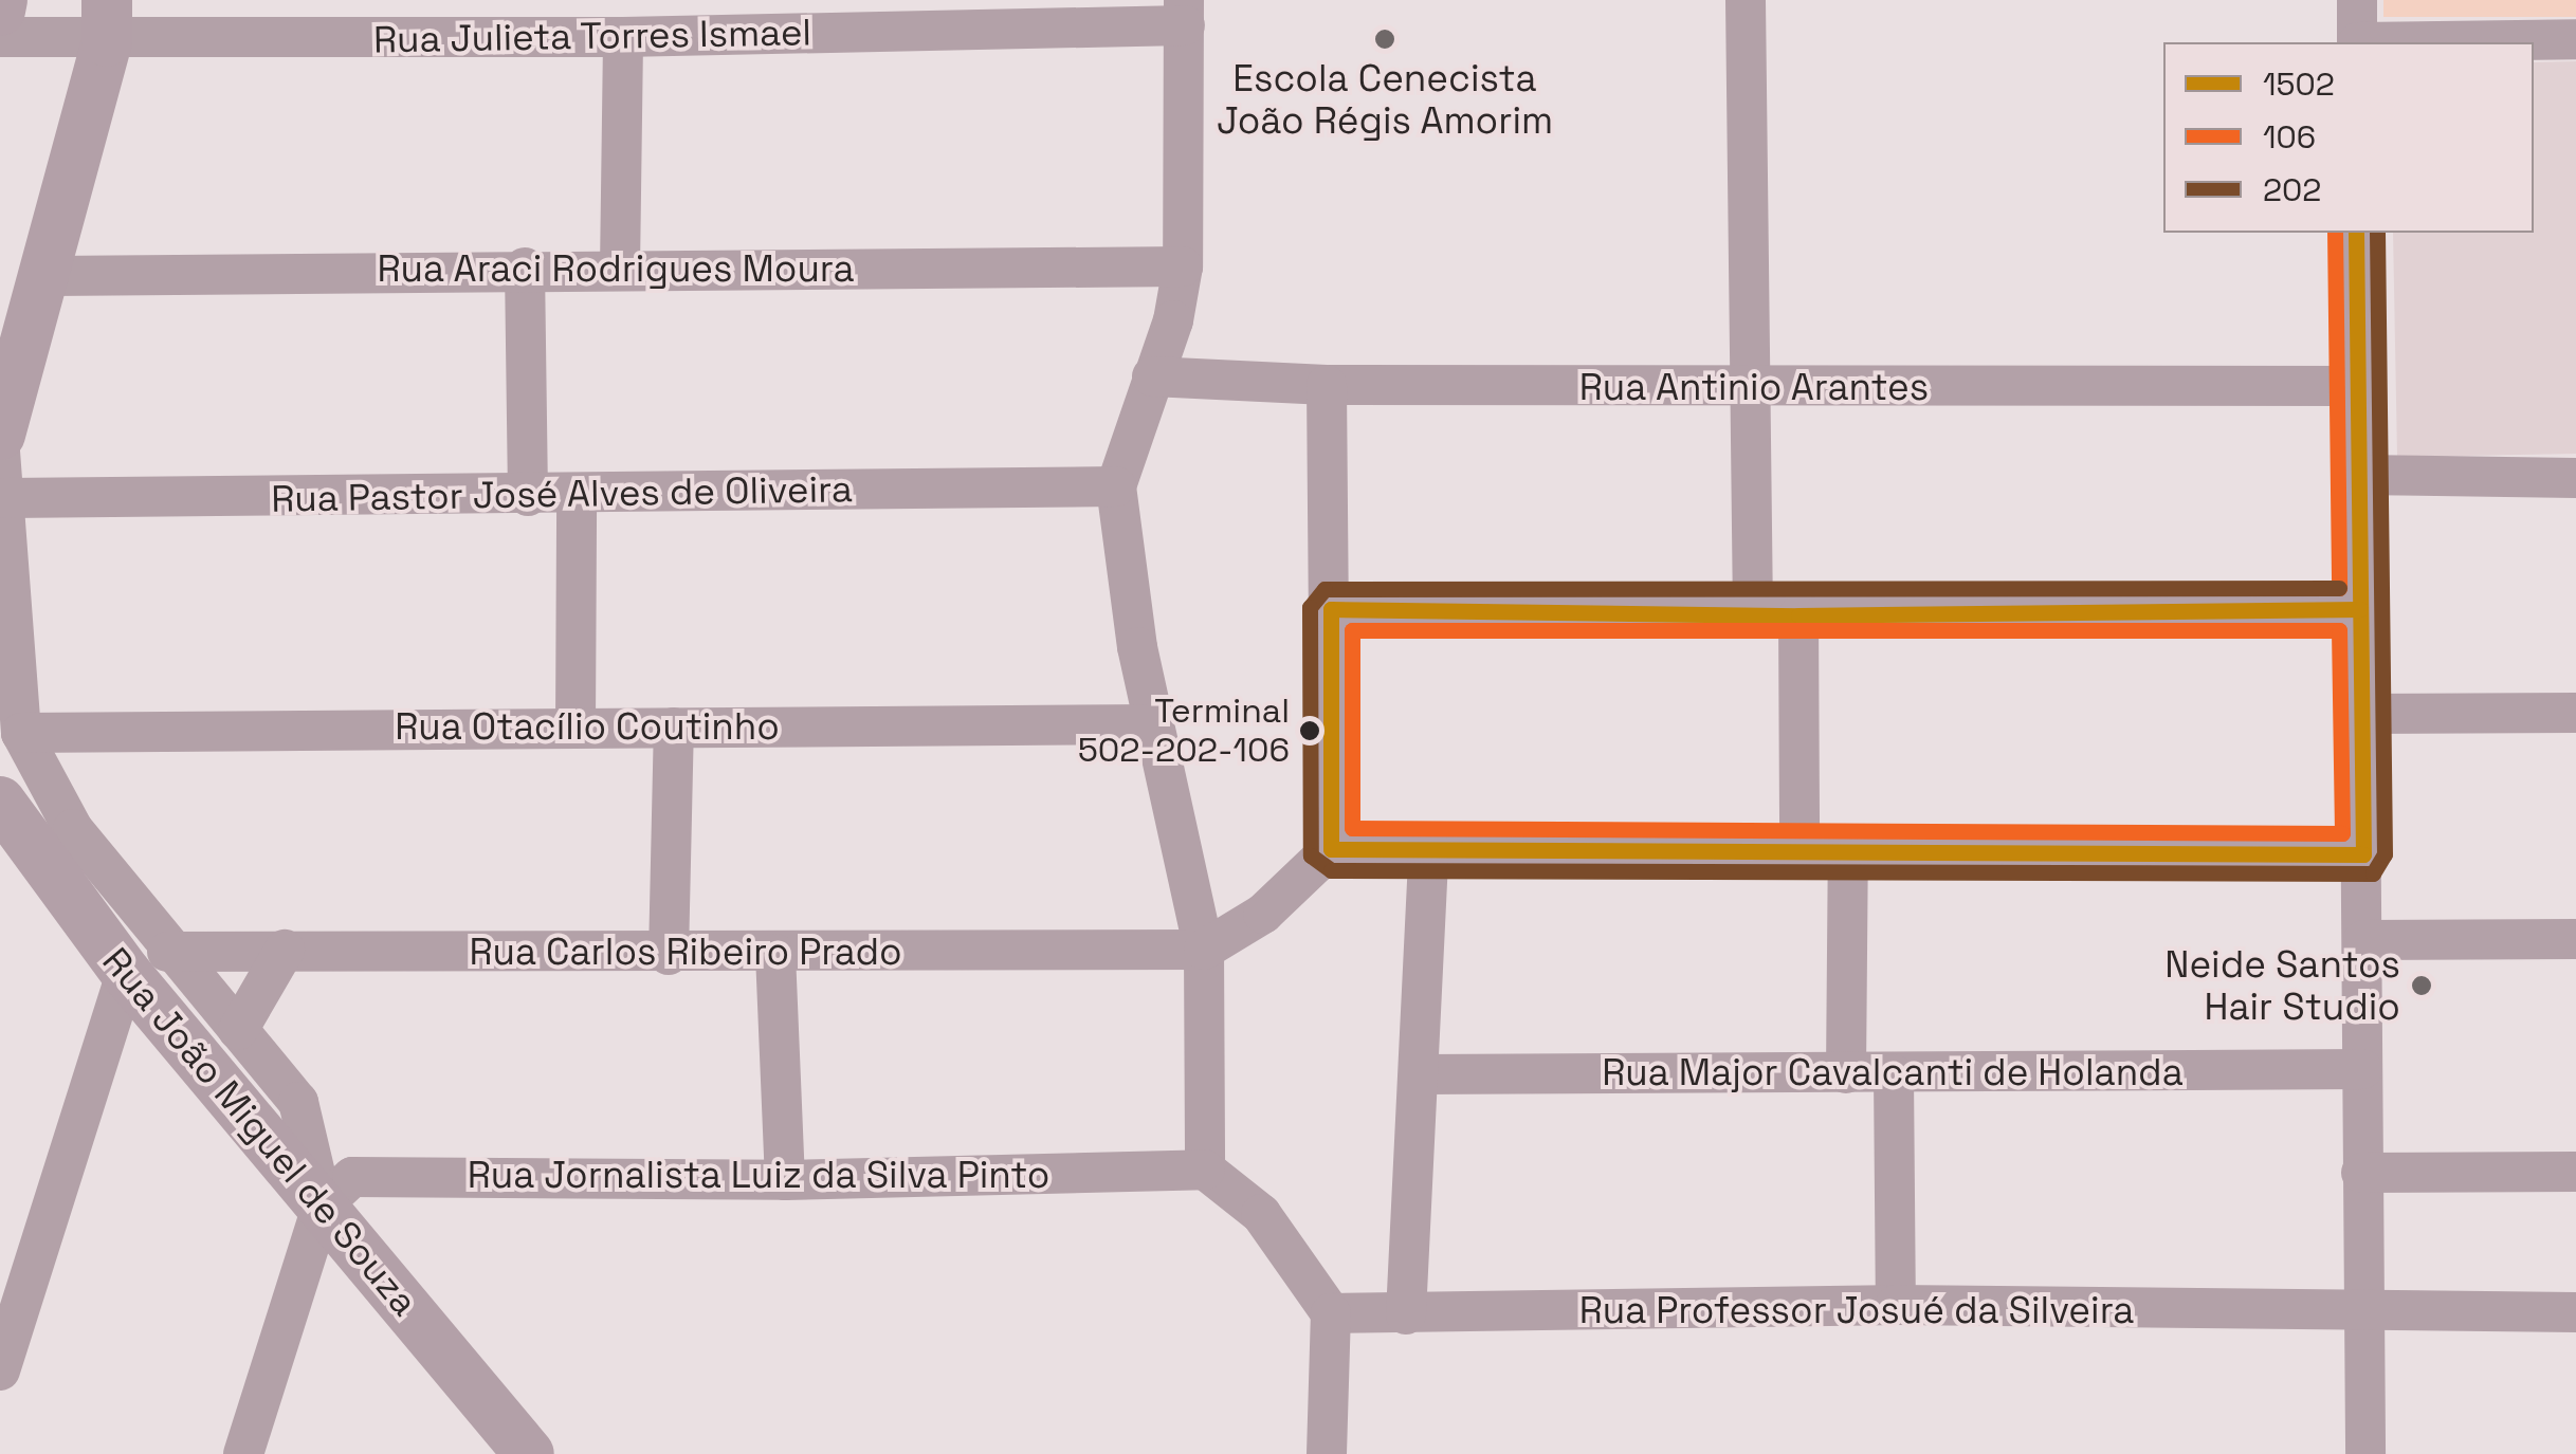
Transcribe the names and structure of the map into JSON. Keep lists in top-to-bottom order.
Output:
{
  "streets": {
    "main road": ["Rua João Miguel de Souza"],
    "street": [
      "Rua Julieta Torres Ismael",
      "Rua Araci Rodrigues Moura",
      "Rua Antinio Arantes",
      "Rua Pastor José Alves de Oliveira",
      "Rua Otacílio Coutinho",
      "Rua Carlos Ribeiro Prado",
      "Rua Major Cavalcanti de Holanda",
      "Rua Jornalista Luiz da Silva Pinto",
      "Rua Professor Josué da Silveira"
    ]
  },
  "crossings": [
    ["Rua Carlos Ribeiro Prado", "Rua João Miguel de Souza"],
    ["Rua João Miguel de Souza", "Rua Jornalista Luiz da Silva Pinto"]
  ],
  "places": ["Escola Cenecista João Régis Amorim", "Terminal 502-202-106", "Neide Santos Hair Studio"],
  "lines": ["transit line 1502", "transit line 106", "transit line 202"],
  "legend": ["1502", "106", "202"]
}
